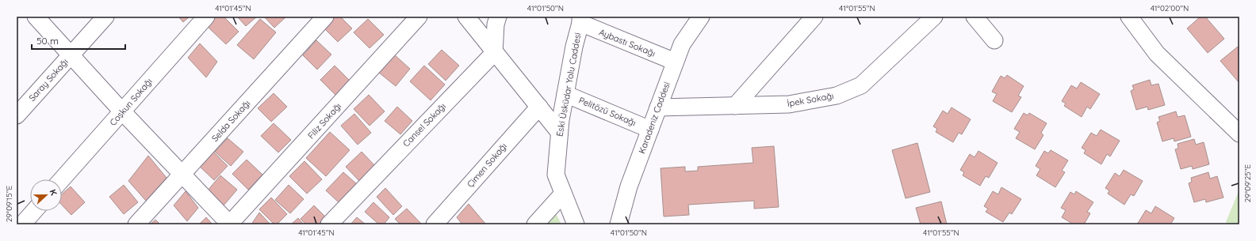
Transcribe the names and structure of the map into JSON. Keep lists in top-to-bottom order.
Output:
{
  "streets": {
    "street": [
      "Aybastı Sokağı",
      "Saray Sokağı",
      "Eski Üsküdar Yolu Caddesi",
      "İpek Sokağı",
      "Coşkun Sokağı",
      "Pelitözü Sokağı",
      "Karadeniz Caddesi",
      "Selda Sokağı",
      "Filiz Sokağı",
      "Cansel Sokağı",
      "Çimen Sokağı"
    ]
  },
  "crossings": [
    ["Aybastı Sokağı", "Eski Üsküdar Yolu Caddesi"],
    ["Aybastı Sokağı", "Karadeniz Caddesi"],
    ["Eski Üsküdar Yolu Caddesi", "Pelitözü Sokağı"],
    ["İpek Sokağı", "Karadeniz Caddesi"],
    ["Pelitözü Sokağı", "Karadeniz Caddesi"]
  ],
  "scale_bar": "50 m",
  "north": "right",
  "coordinates": [
    "41°01'45\"N",
    "41°01'50\"N",
    "41°01'55\"N",
    "41°02'00\"N",
    "29°09'25\"E",
    "29°09'15\"E"
  ]
}
